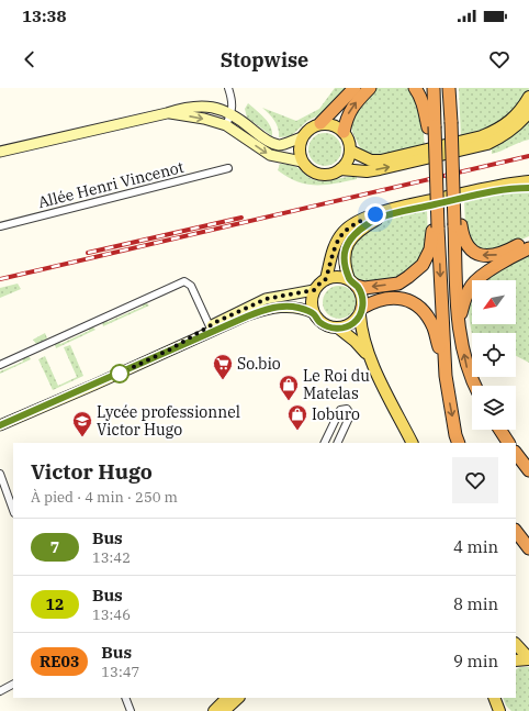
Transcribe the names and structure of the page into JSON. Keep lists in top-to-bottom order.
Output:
{
  "streets": {
    "street": ["Allée Henri Vincenot"]
  },
  "places": {
    "supermarket": ["So.bio"],
    "shop": ["Le Roi du Matelas", "Ioburo"],
    "school or university": ["Lycée professionnel Victor Hugo"]
  },
  "lines": ["bus line 7"],
  "north": "bottom left",
  "page": {
    "status": "13:38",
    "header": "Stopwise",
    "heading": ["Victor Hugo", "À pied · 4 min · 250 m"],
    "list": [
      {
        "mark": "7",
        "name": "Bus",
        "note": "13:42",
        "value": "4 min"
      },
      {
        "mark": "12",
        "name": "Bus",
        "note": "13:46",
        "value": "8 min"
      },
      {
        "mark": "RE03",
        "name": "Bus",
        "note": "13:47",
        "value": "9 min"
      }
    ]
  }
}
